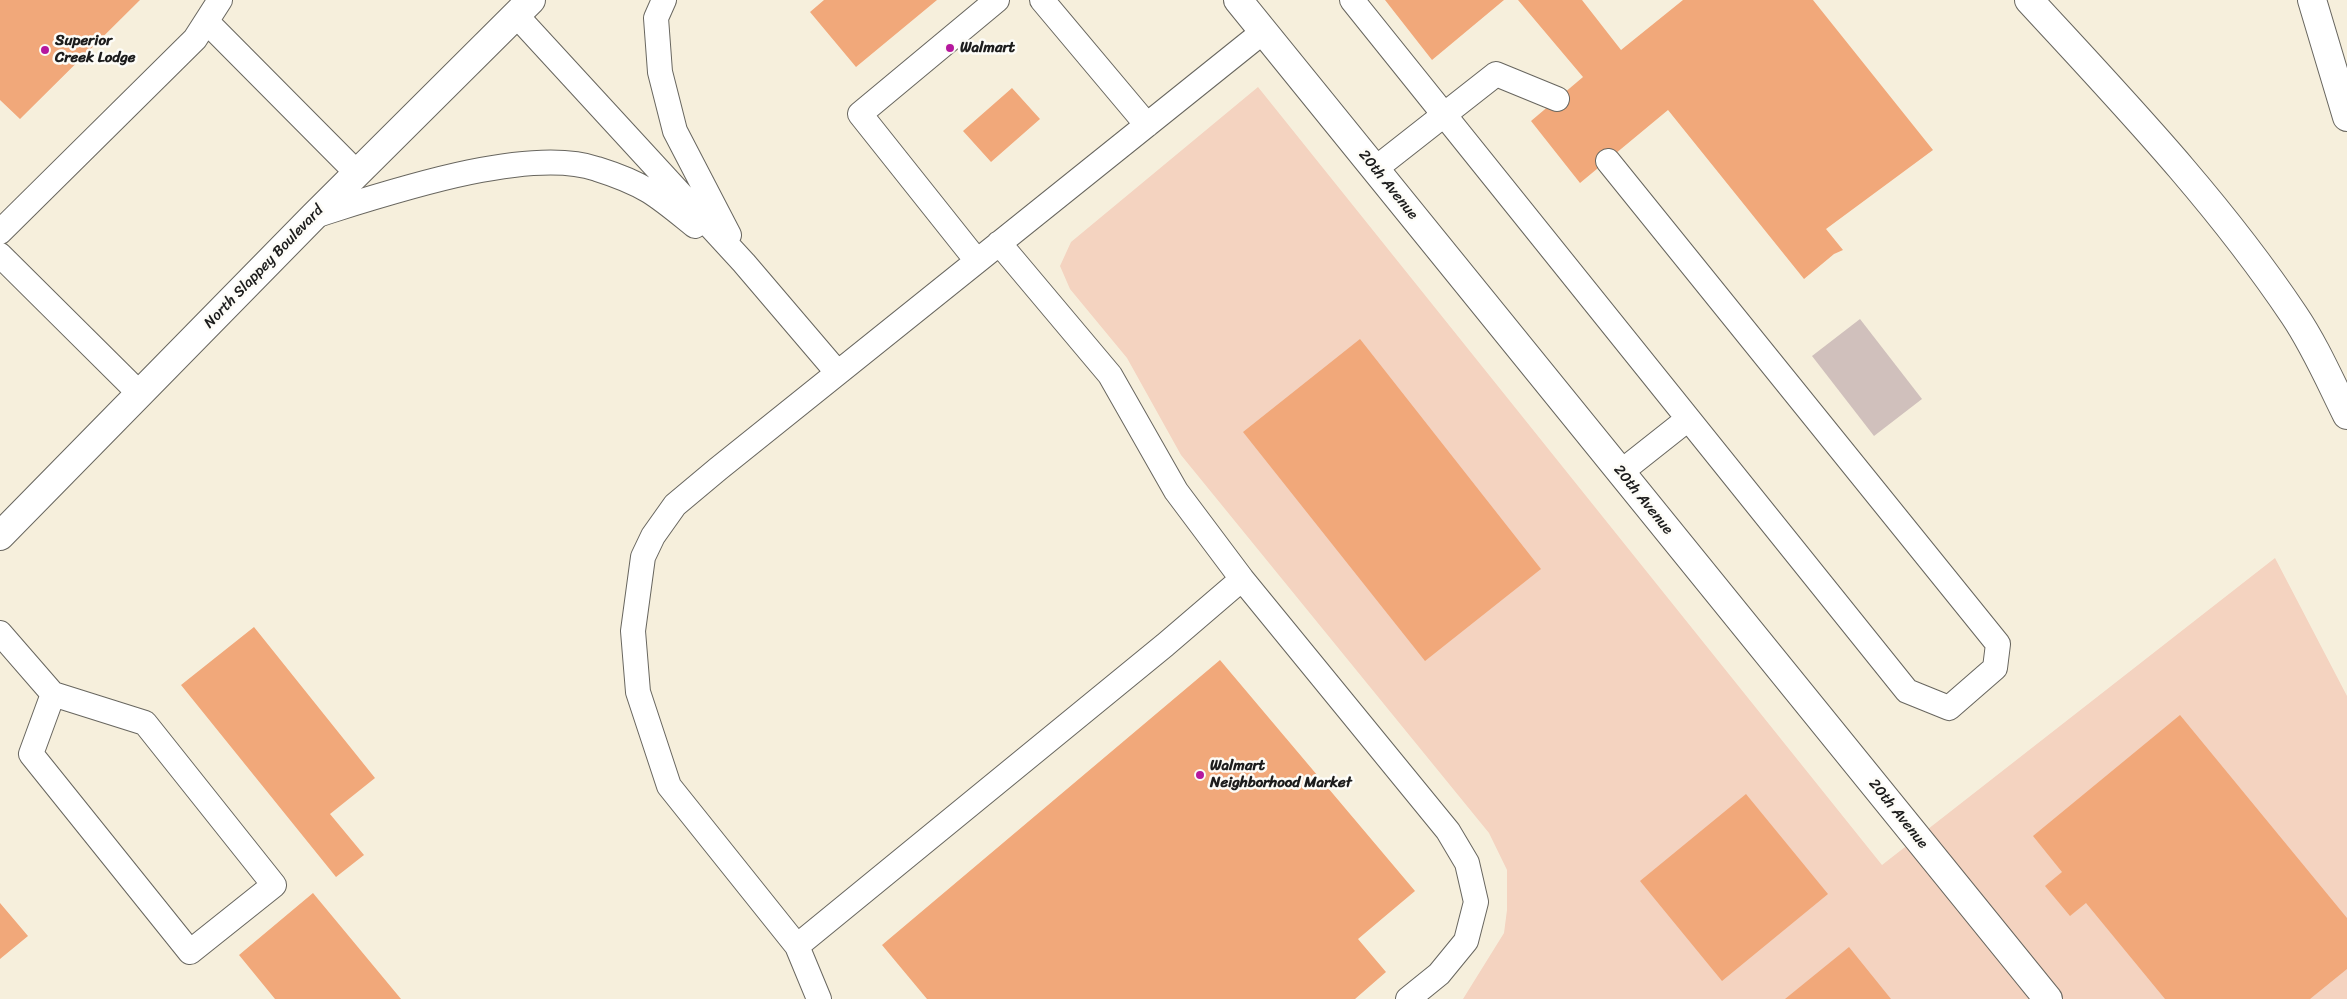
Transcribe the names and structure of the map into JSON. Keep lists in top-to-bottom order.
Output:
{
  "streets": {
    "main road": ["20th Avenue", "North Slappey Boulevard"]
  },
  "places": ["Walmart", "Superior Creek Lodge", "Walmart Neighborhood Market"]
}
